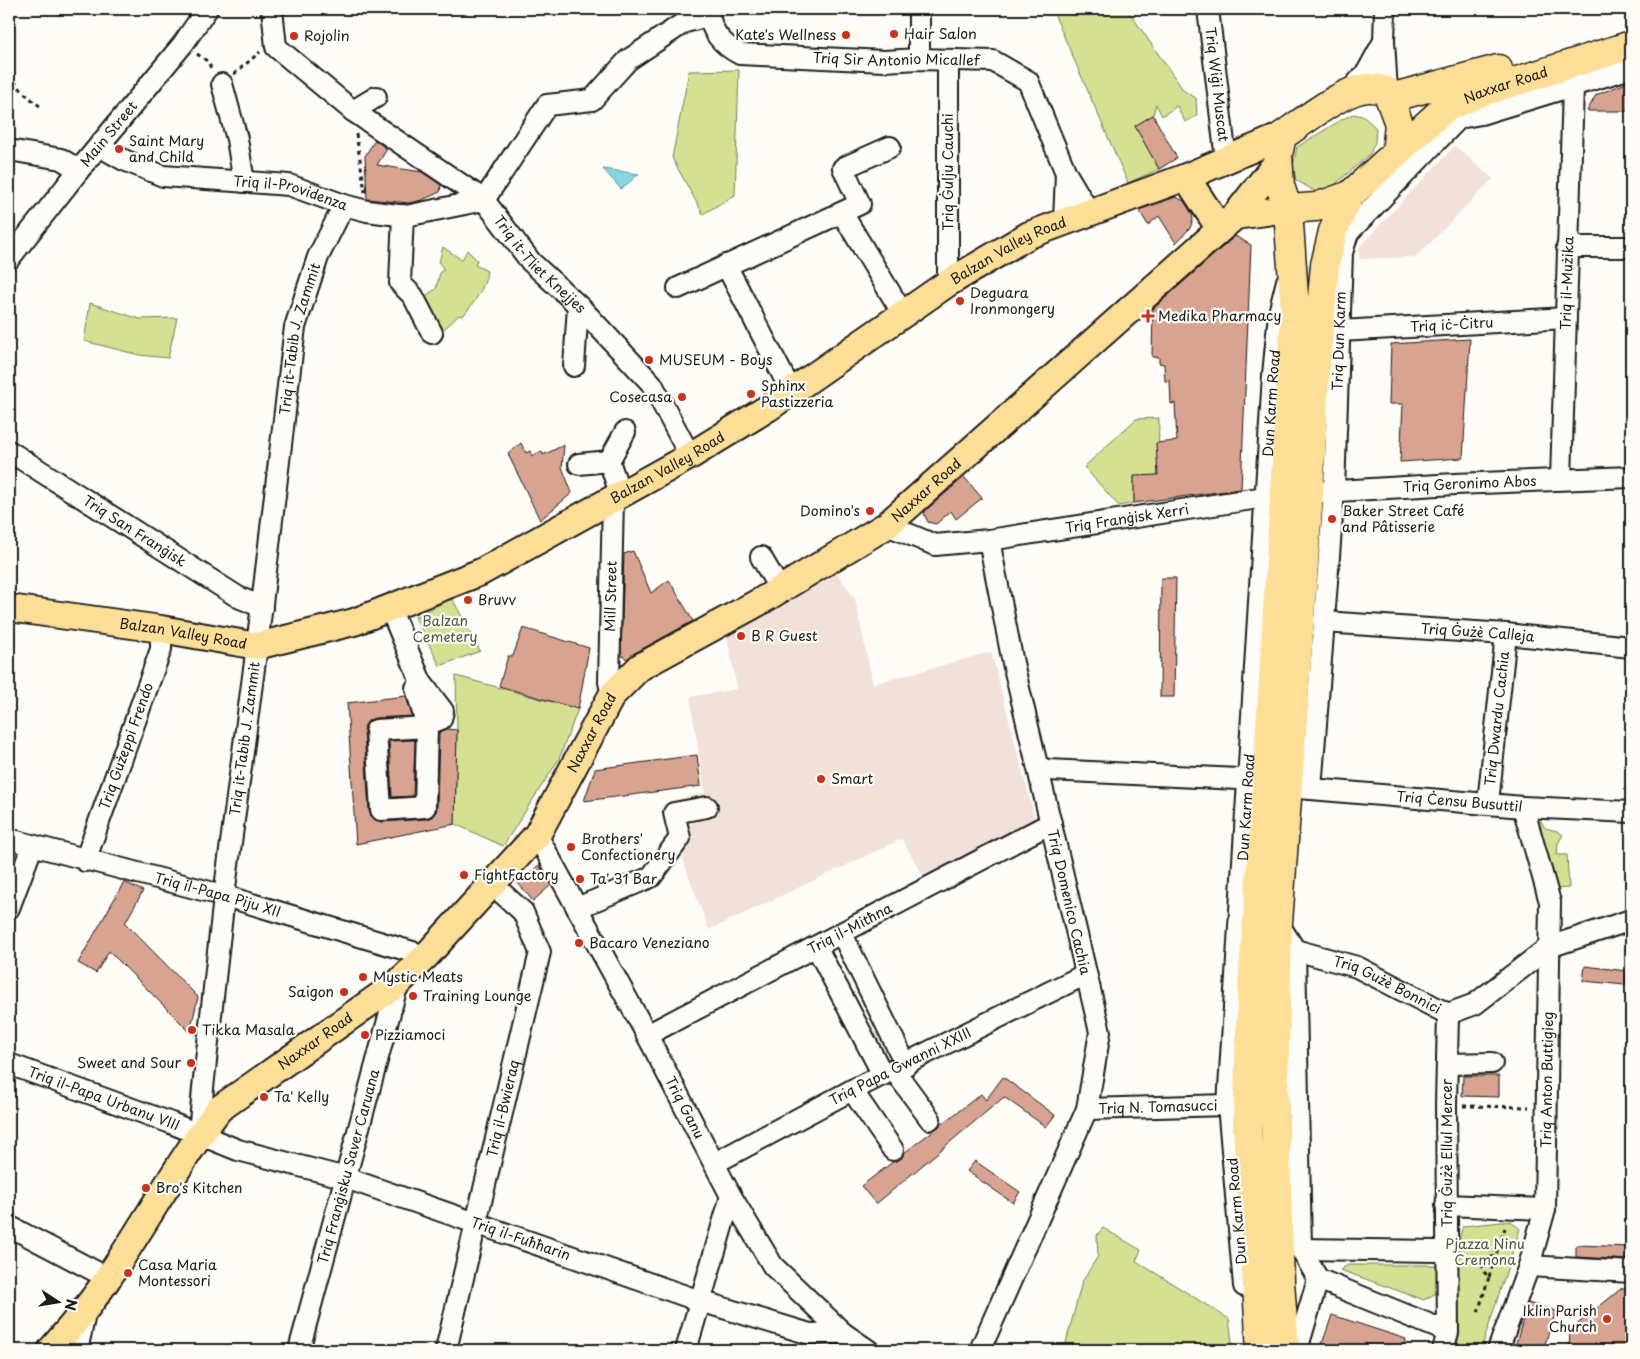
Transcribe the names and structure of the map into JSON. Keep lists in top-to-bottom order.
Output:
{
  "streets": {
    "highway": ["Naxxar Road", "Dun Karm Road"],
    "main road": ["Balzan Valley Road"],
    "street": [
      "Triq Sir Antonio Micallef",
      "Triq Wiġi Muscat",
      "Main Street",
      "Triq Ġulju Cauchi",
      "Triq il-Providenza",
      "Triq it-Tliet Knejjes",
      "Triq il-Mużika",
      "Triq iċ-Ċitru",
      "Triq it-Tabib J. Zammit",
      "Triq Dun Karm",
      "Triq Geronimo Abos",
      "Triq Franġisk Xerri",
      "Triq San Franġisk",
      "Mill Street",
      "Triq Ġużè Calleja",
      "Triq Dwardu Cachia",
      "Triq Ġużeppi Frendo",
      "Triq Ċensu Busuttil",
      "Triq il-Papa Piju XII",
      "Triq Domenico Cachia",
      "Triq il-Mitħna",
      "Triq Gużè Bonnici",
      "Triq Papa Ġwanni XXIII",
      "Triq Anton Buttigieg",
      "Triq il-Papa Urbanu VIII",
      "Triq Ganu",
      "Triq N. Tomasucci",
      "Triq il-Bwieraq",
      "Triq Ġużè Ellul Mercer",
      "Triq Franġisku Saver Caruana",
      "Triq il-Fuħħarin"
    ]
  },
  "crossings": [
    ["Triq Sir Antonio Micallef", "Triq Ġulju Cauchi"],
    ["Triq Sir Antonio Micallef", "Balzan Valley Road"],
    ["Triq Wiġi Muscat", "Balzan Valley Road"],
    ["Naxxar Road", "Balzan Valley Road"],
    ["Naxxar Road", "Triq it-Tabib J. Zammit"],
    ["Naxxar Road", "Dun Karm Road"],
    ["Naxxar Road", "Mill Street"],
    ["Naxxar Road", "Triq il-Papa Piju XII"],
    ["Naxxar Road", "Triq il-Papa Urbanu VIII"],
    ["Naxxar Road", "Triq Ganu"],
    ["Naxxar Road", "Triq il-Bwieraq"],
    ["Naxxar Road", "Triq Franġisku Saver Caruana"],
    ["Naxxar Road", "Triq il-Fuħħarin"],
    ["Main Street", "Triq il-Providenza"],
    ["Triq Ġulju Cauchi", "Balzan Valley Road"],
    ["Triq il-Providenza", "Triq it-Tliet Knejjes"],
    ["Triq il-Providenza", "Triq it-Tabib J. Zammit"],
    ["Balzan Valley Road", "Triq it-Tliet Knejjes"],
    ["Balzan Valley Road", "Triq it-Tabib J. Zammit"],
    ["Balzan Valley Road", "Mill Street"],
    ["Balzan Valley Road", "Triq Ġużeppi Frendo"],
    ["Triq il-Mużika", "Triq iċ-Ċitru"],
    ["Triq il-Mużika", "Triq Dun Karm"],
    ["Triq il-Mużika", "Triq Geronimo Abos"],
    ["Triq iċ-Ċitru", "Triq Dun Karm"],
    ["Triq it-Tabib J. Zammit", "Triq San Franġisk"],
    ["Triq it-Tabib J. Zammit", "Triq il-Papa Piju XII"],
    ["Triq it-Tabib J. Zammit", "Triq il-Papa Urbanu VIII"],
    ["Triq it-Tabib J. Zammit", "Triq il-Fuħħarin"],
    ["Triq Dun Karm", "Dun Karm Road"],
    ["Triq Dun Karm", "Triq Geronimo Abos"],
    ["Triq Dun Karm", "Triq Ġużè Calleja"],
    ["Triq Dun Karm", "Triq Ċensu Busuttil"],
    ["Dun Karm Road", "Triq Geronimo Abos"],
    ["Dun Karm Road", "Triq Franġisk Xerri"],
    ["Dun Karm Road", "Triq Ċensu Busuttil"],
    ["Dun Karm Road", "Triq N. Tomasucci"],
    ["Triq Franġisk Xerri", "Triq Domenico Cachia"],
    ["Triq Ġużè Calleja", "Triq Dwardu Cachia"],
    ["Triq Dwardu Cachia", "Triq Ċensu Busuttil"],
    ["Triq Ġużeppi Frendo", "Triq il-Papa Piju XII"],
    ["Triq Ċensu Busuttil", "Triq Domenico Cachia"],
    ["Triq Ċensu Busuttil", "Triq Anton Buttigieg"],
    ["Triq Domenico Cachia", "Triq il-Mitħna"],
    ["Triq Domenico Cachia", "Triq Papa Ġwanni XXIII"],
    ["Triq Domenico Cachia", "Triq N. Tomasucci"],
    ["Triq il-Mitħna", "Triq Ganu"],
    ["Triq Gużè Bonnici", "Triq Anton Buttigieg"],
    ["Triq Gużè Bonnici", "Triq Ġużè Ellul Mercer"],
    ["Triq Papa Ġwanni XXIII", "Triq Ganu"],
    ["Triq il-Papa Urbanu VIII", "Triq il-Fuħħarin"],
    ["Triq Ganu", "Triq il-Fuħħarin"],
    ["Triq il-Bwieraq", "Triq il-Fuħħarin"],
    ["Triq Franġisku Saver Caruana", "Triq il-Fuħħarin"]
  ],
  "parks": ["Balzan Cemetery", "Pjazza Ninu Cremona"],
  "places": {
    "other": [
      "Hair Salon",
      "Kate's Wellness",
      "Rojolin",
      "Saint Mary and Child",
      "Deguara Ironmongery",
      "MUSEUM - Boys",
      "Sphinx Pastizzeria",
      "Cosecasa",
      "Domino's",
      "Baker Street Café and Pâtisserie",
      "Bruvv",
      "B R Guest",
      "Smart",
      "Brothers' Confectionery",
      "FightFactory",
      "Ta' 31 Bar",
      "Bacaro Veneziano",
      "Mystic Meats",
      "Saigon",
      "Training Lounge",
      "Tikka Masala",
      "Pizziamoci",
      "Sweet and Sour",
      "Ta' Kelly",
      "Bro's Kitchen",
      "Casa Maria Montessori",
      "Iklin Parish Church"
    ],
    "health": ["Medika Pharmacy"]
  },
  "north": "right"
}
